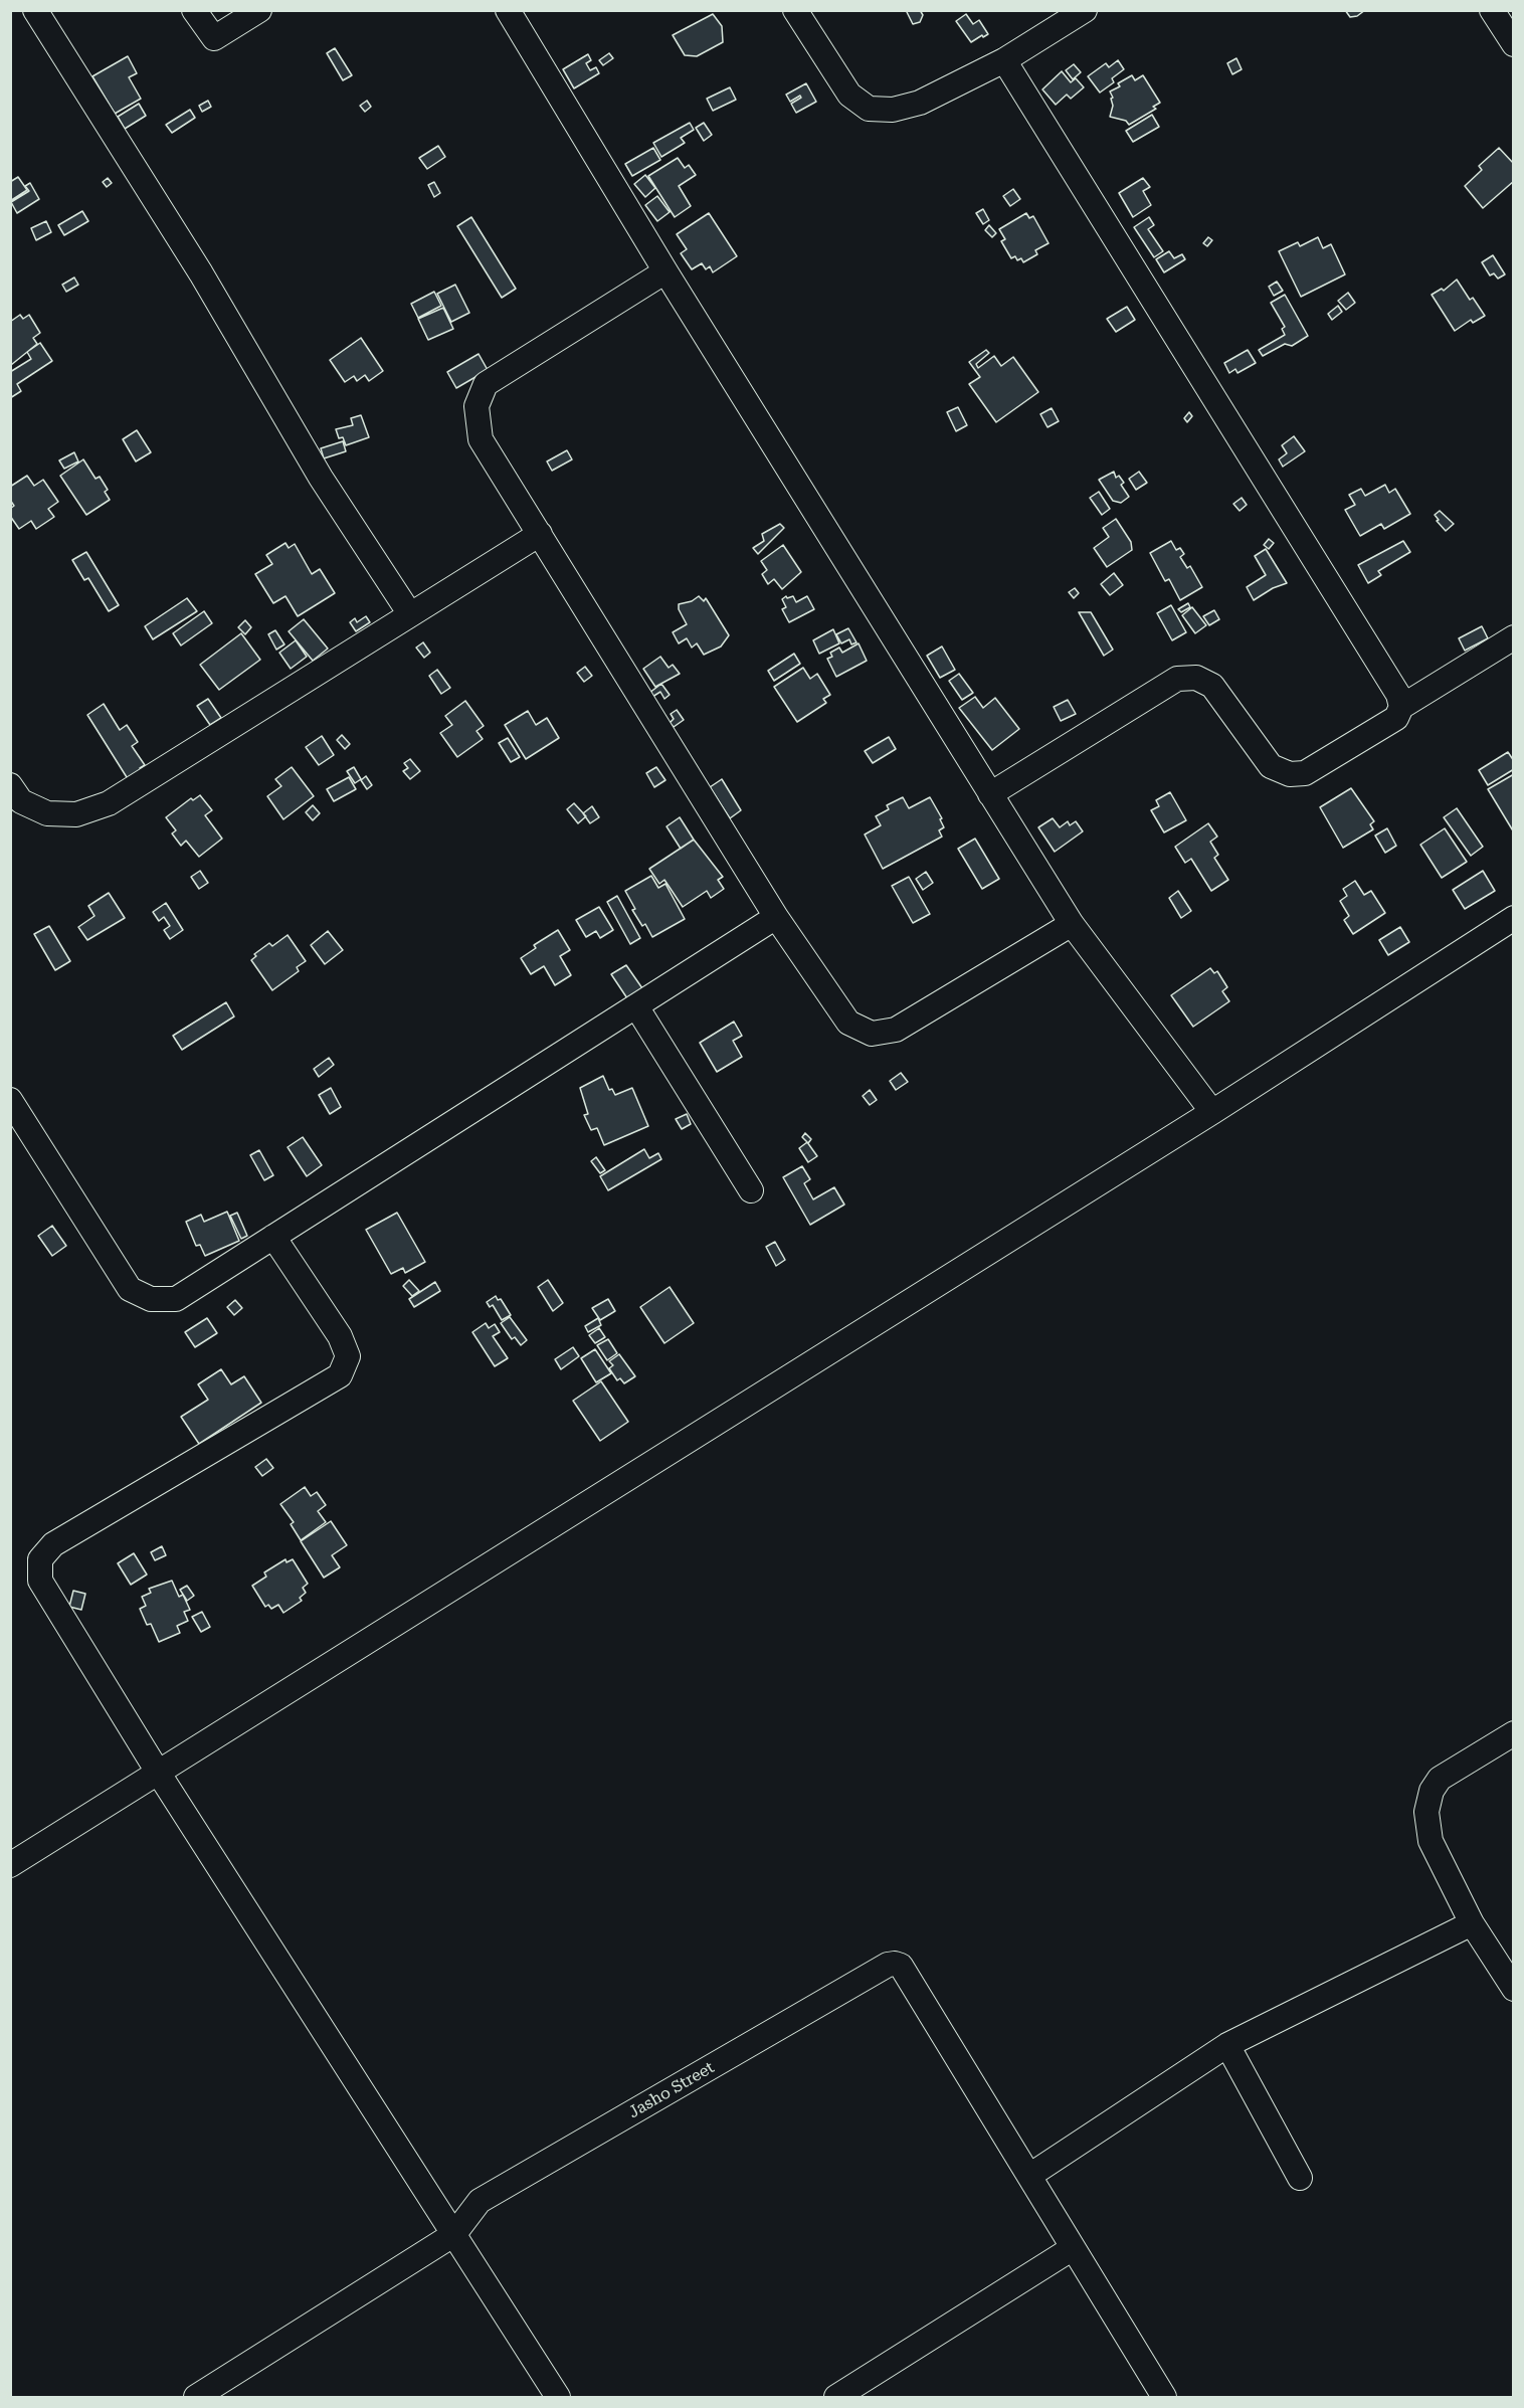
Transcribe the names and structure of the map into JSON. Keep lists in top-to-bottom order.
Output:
{
  "streets": {
    "street": ["Jasho Street"]
  }
}
